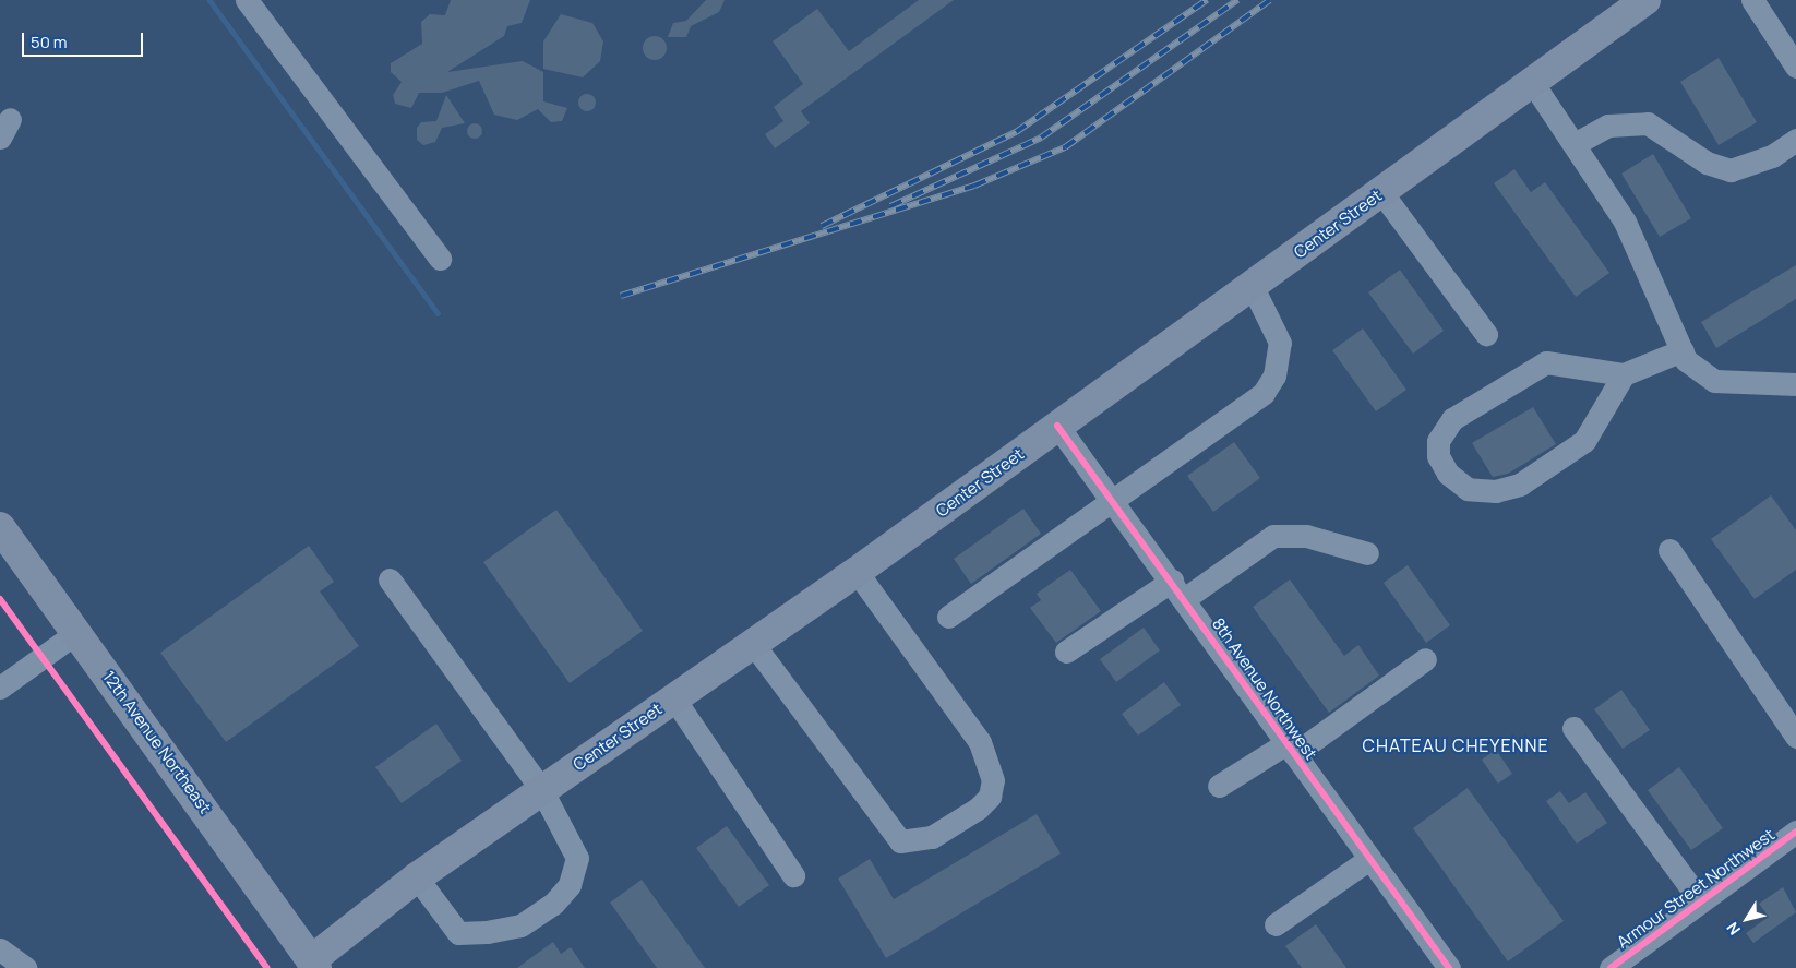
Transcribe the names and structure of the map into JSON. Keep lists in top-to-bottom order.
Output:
{
  "streets": {
    "main road": ["Center Street", "12th Avenue Northeast"],
    "street": ["8th Avenue Northwest", "Armour Street Northwest"]
  },
  "crossings": [
    ["Center Street", "8th Avenue Northwest"],
    ["Center Street", "12th Avenue Northeast"]
  ],
  "districts": ["CHATEAU CHEYENNE"],
  "scale_bar": "50 m",
  "north": "bottom left"
}
